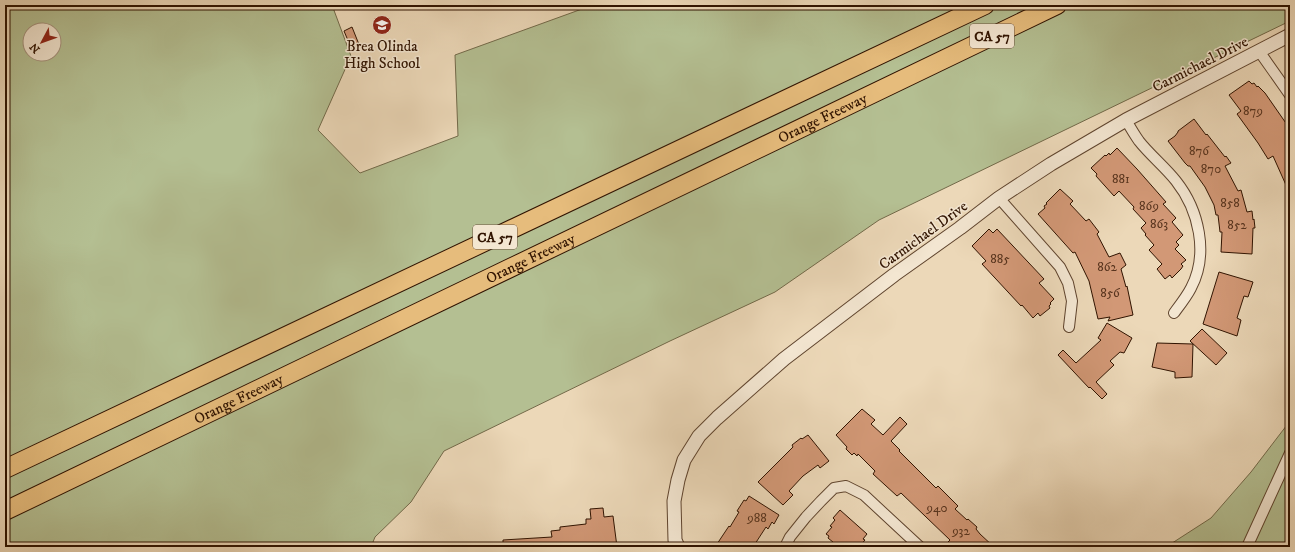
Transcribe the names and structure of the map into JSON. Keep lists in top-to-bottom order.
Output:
{
  "streets": {
    "highway": ["CA 57", "Orange Freeway"],
    "street": ["Carmichael Drive"]
  },
  "places": {
    "school or university": ["Brea Olinda High School"]
  },
  "house_numbers": [
    "879",
    "876",
    "870",
    "881",
    "858",
    "869",
    "863",
    "852",
    "885",
    "862",
    "856",
    "940",
    "988",
    "932"
  ],
  "north": "bottom left"
}
